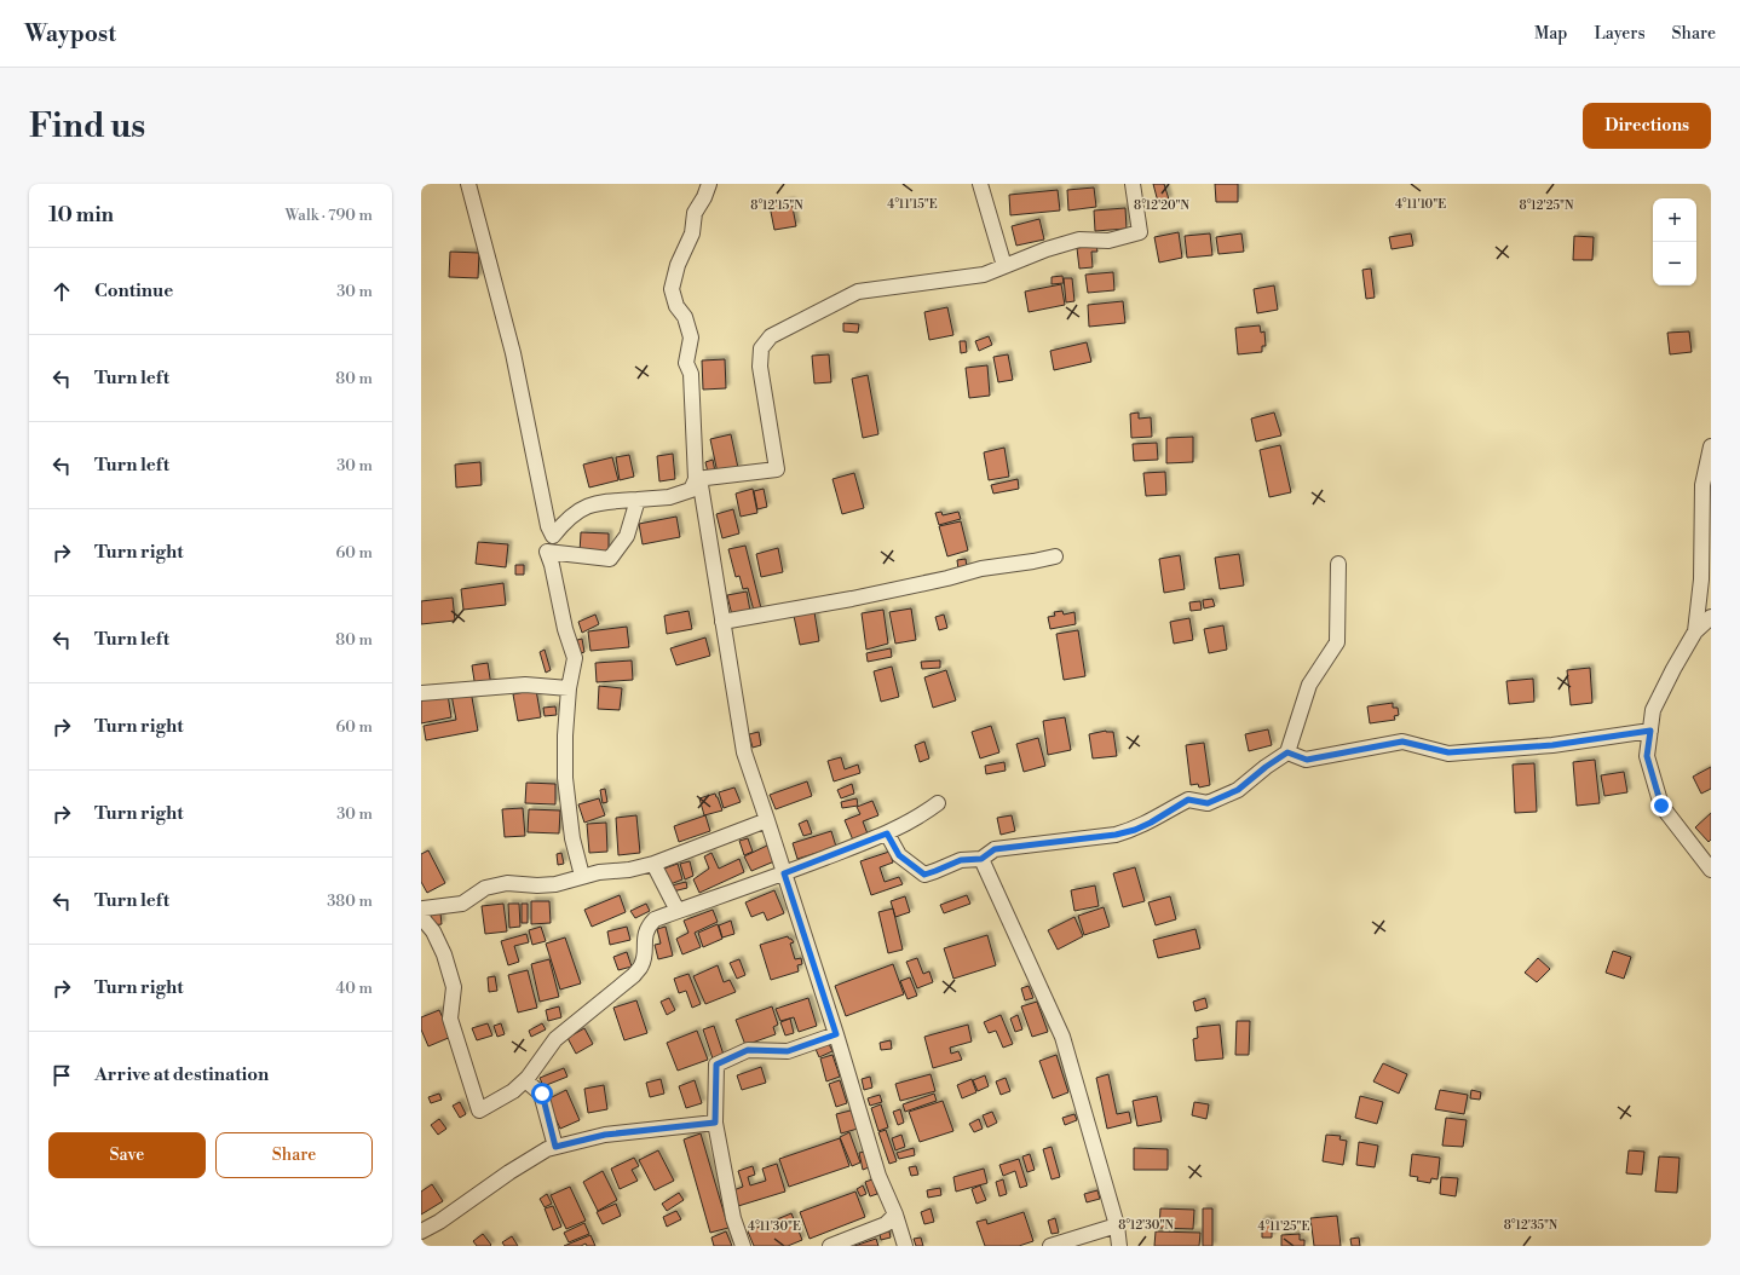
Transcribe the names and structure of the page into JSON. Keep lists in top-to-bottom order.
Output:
{
  "page": {
    "header": "Waypost",
    "nav": ["Map", "Layers", "Share"],
    "buttons": [
      "Directions",
      ["Save", "Share"]
    ],
    "title": "Find us",
    "heading": ["10 min", "Walk · 790 m"],
    "map_buttons": ["+", "−"],
    "list": [
      ["Continue", "30 m"],
      ["Turn left", "80 m"],
      ["Turn left", "30 m"],
      ["Turn right", "60 m"],
      ["Turn left", "80 m"],
      ["Turn right", "60 m"],
      ["Turn right", "30 m"],
      ["Turn left", "380 m"],
      ["Turn right", "40 m"],
      "Arrive at destination"
    ]
  },
  "coordinates": [
    "4°11'15\"E",
    "4°11'10\"E",
    "8°12'15\"N",
    "8°12'20\"N",
    "8°12'25\"N",
    "8°12'30\"N",
    "8°12'35\"N",
    "4°11'30\"E",
    "4°11'25\"E"
  ]
}
